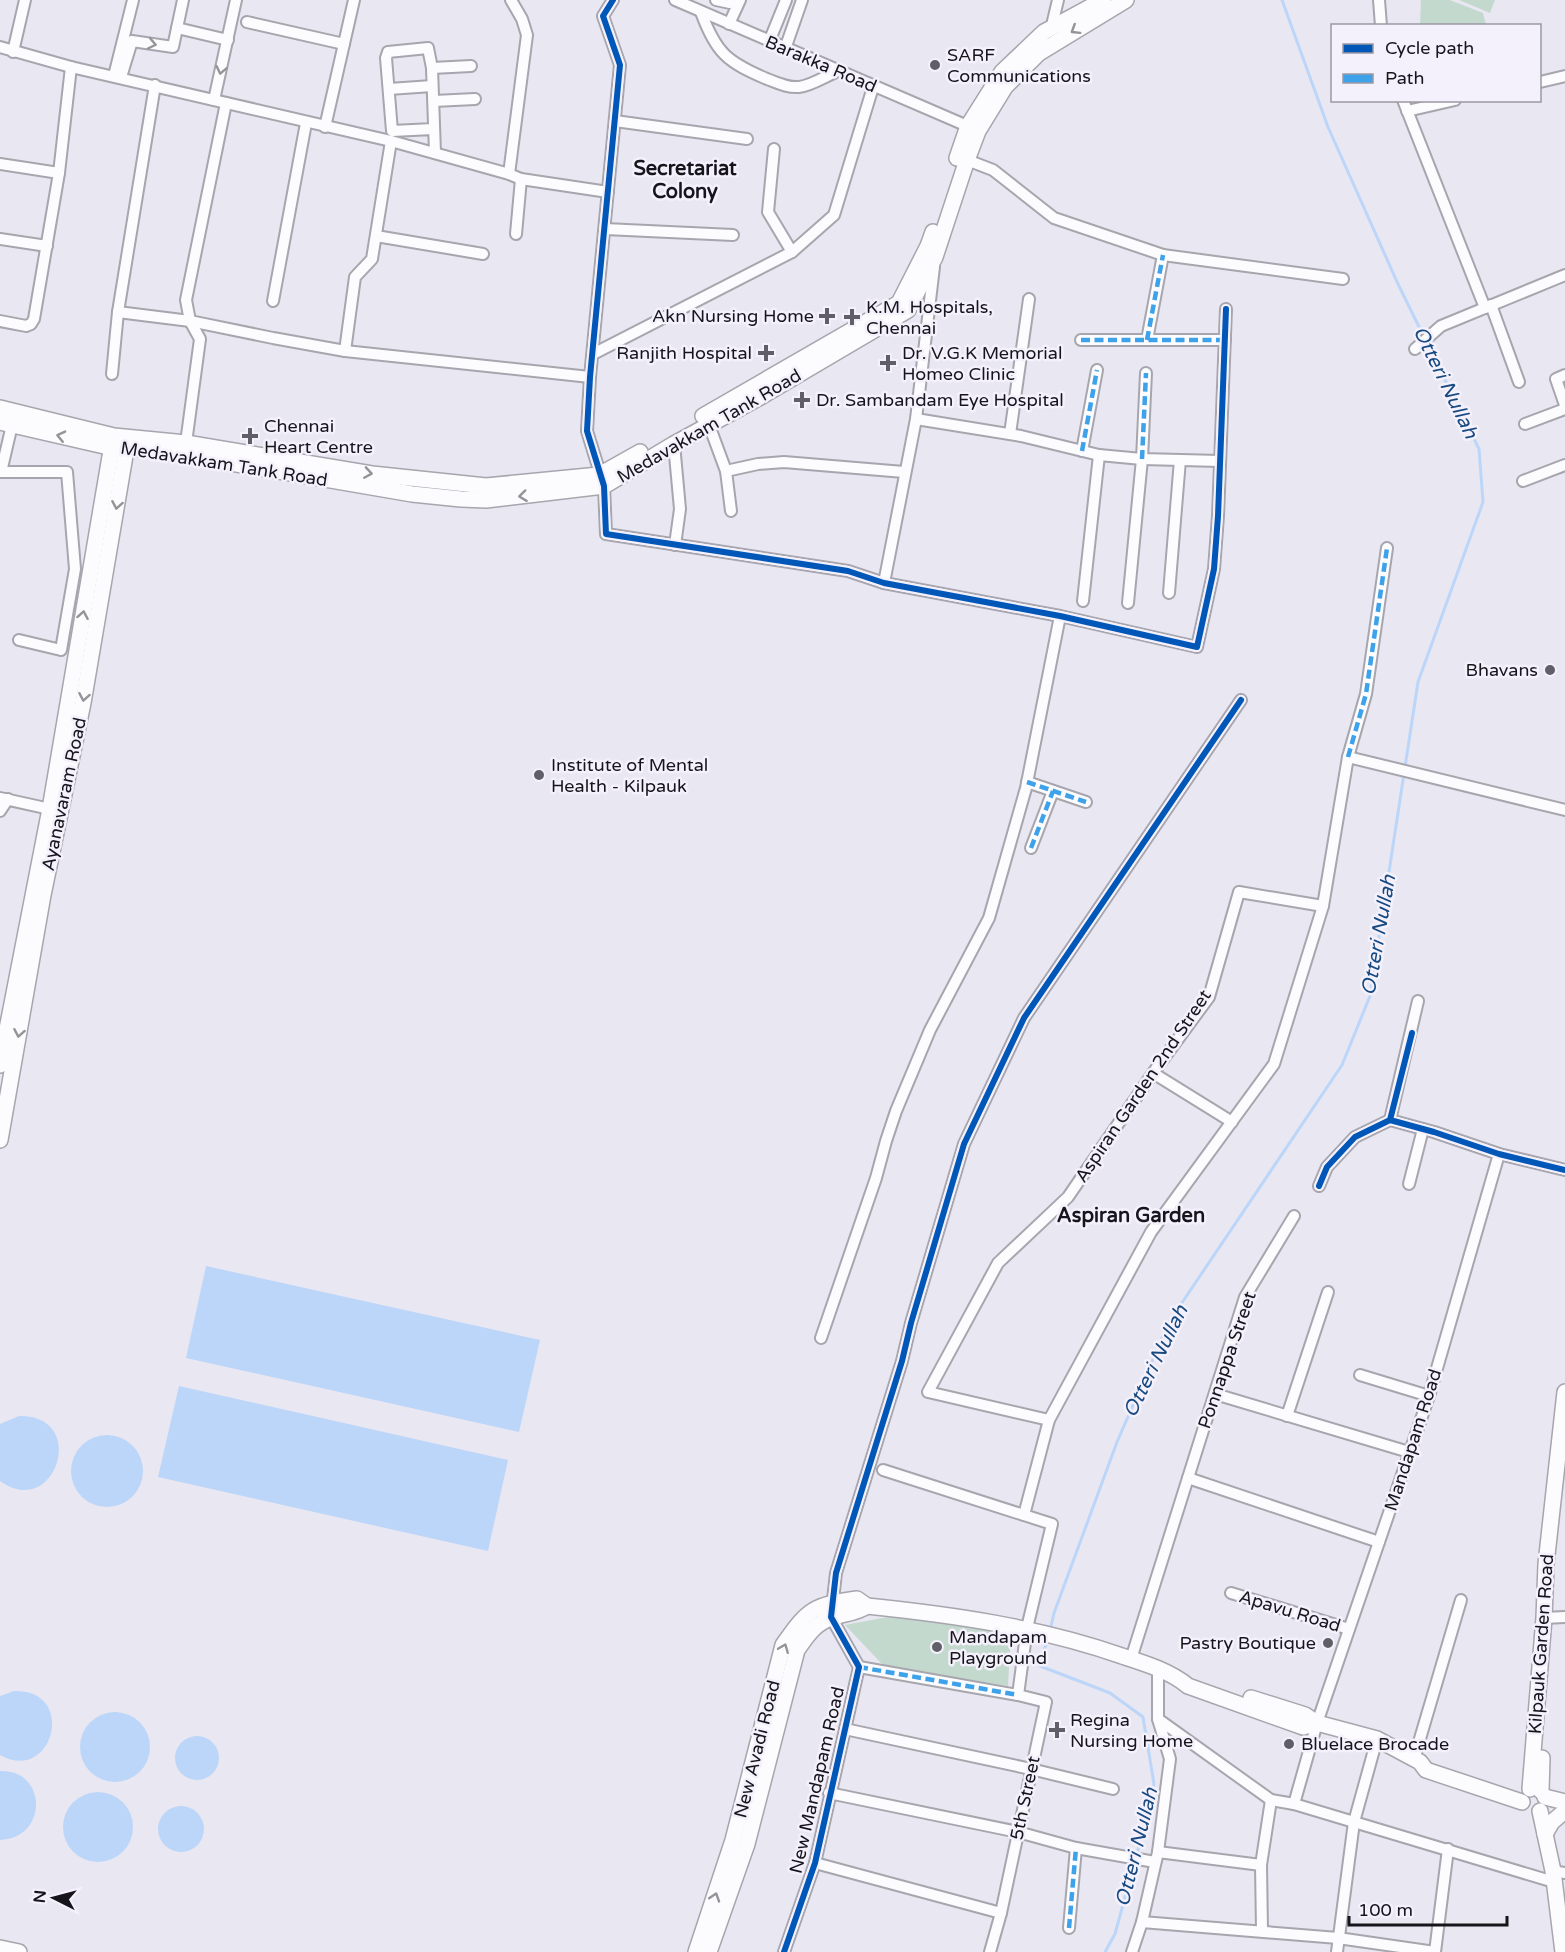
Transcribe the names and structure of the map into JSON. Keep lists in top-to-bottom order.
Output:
{
  "streets": {
    "main road": [
      "Medavakkam Tank Road",
      "Ayanavaram Road",
      "Kilpauk Garden Road",
      "New Avadi Road"
    ],
    "street": [
      "Barakka Road",
      "Aspiran Garden 2nd Street",
      "Ponnappa Street",
      "Mandapam Road",
      "Apavu Road",
      "New Mandapam Road",
      "5th Street"
    ]
  },
  "crossings": [
    ["Barakka Road", "Medavakkam Tank Road"],
    ["Medavakkam Tank Road", "Ayanavaram Road"],
    ["Ponnappa Street", "New Avadi Road"],
    ["Mandapam Road", "Apavu Road"],
    ["Mandapam Road", "New Avadi Road"],
    ["Kilpauk Garden Road", "New Avadi Road"],
    ["New Avadi Road", "New Mandapam Road"]
  ],
  "districts": ["Secretariat Colony", "Aspiran Garden"],
  "water": ["Otteri Nullah"],
  "places": {
    "other": [
      "SARF Communications",
      "Bhavans",
      "Institute of Mental Health - Kilpauk",
      "Pastry Boutique",
      "Mandapam Playground",
      "Bluelace Brocade"
    ],
    "health": [
      "Akn Nursing Home",
      "K.M. Hospitals, Chennai",
      "Ranjith Hospital",
      "Dr. V.G.K Memorial Homeo Clinic",
      "Dr. Sambandam Eye Hospital",
      "Chennai Heart Centre",
      "Regina Nursing Home"
    ]
  },
  "legend": ["Cycle path", "Path"],
  "scale_bar": "100 m",
  "north": "left"
}
